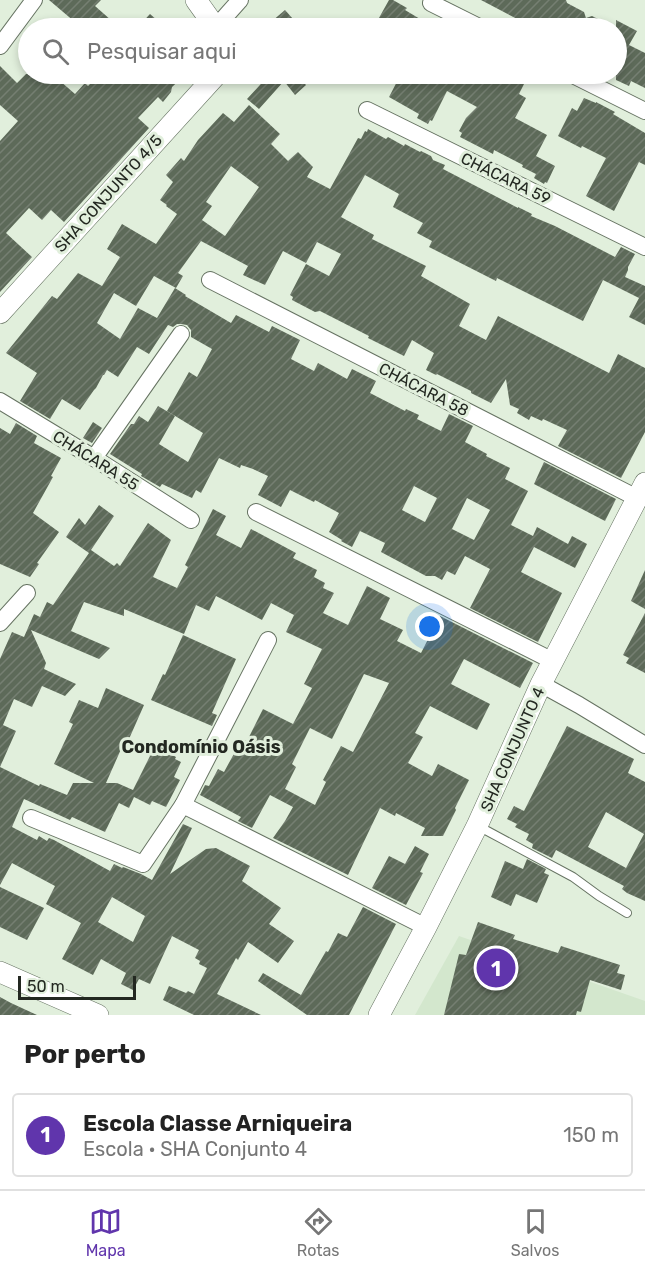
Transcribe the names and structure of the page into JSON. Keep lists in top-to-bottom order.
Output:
{
  "streets": {
    "street": [
      "CHÁCARA 59",
      "SHA CONJUNTO 4/5",
      "CHÁCARA 58",
      "CHÁCARA 55",
      "SHA CONJUNTO 4"
    ]
  },
  "crossings": [
    ["CHÁCARA 58", "SHA CONJUNTO 4"]
  ],
  "districts": ["Condomínio Oásis"],
  "scale_bar": "50 m",
  "page": {
    "search": "Pesquisar aqui",
    "pins": "1",
    "scale": "50 m",
    "heading": "Por perto",
    "list": [
      {
        "mark": "1",
        "name": "Escola Classe Arniqueira",
        "note": "Escola · SHA Conjunto 4",
        "value": "150 m"
      }
    ],
    "nav": ["Mapa", "Rotas", "Salvos"]
  }
}
